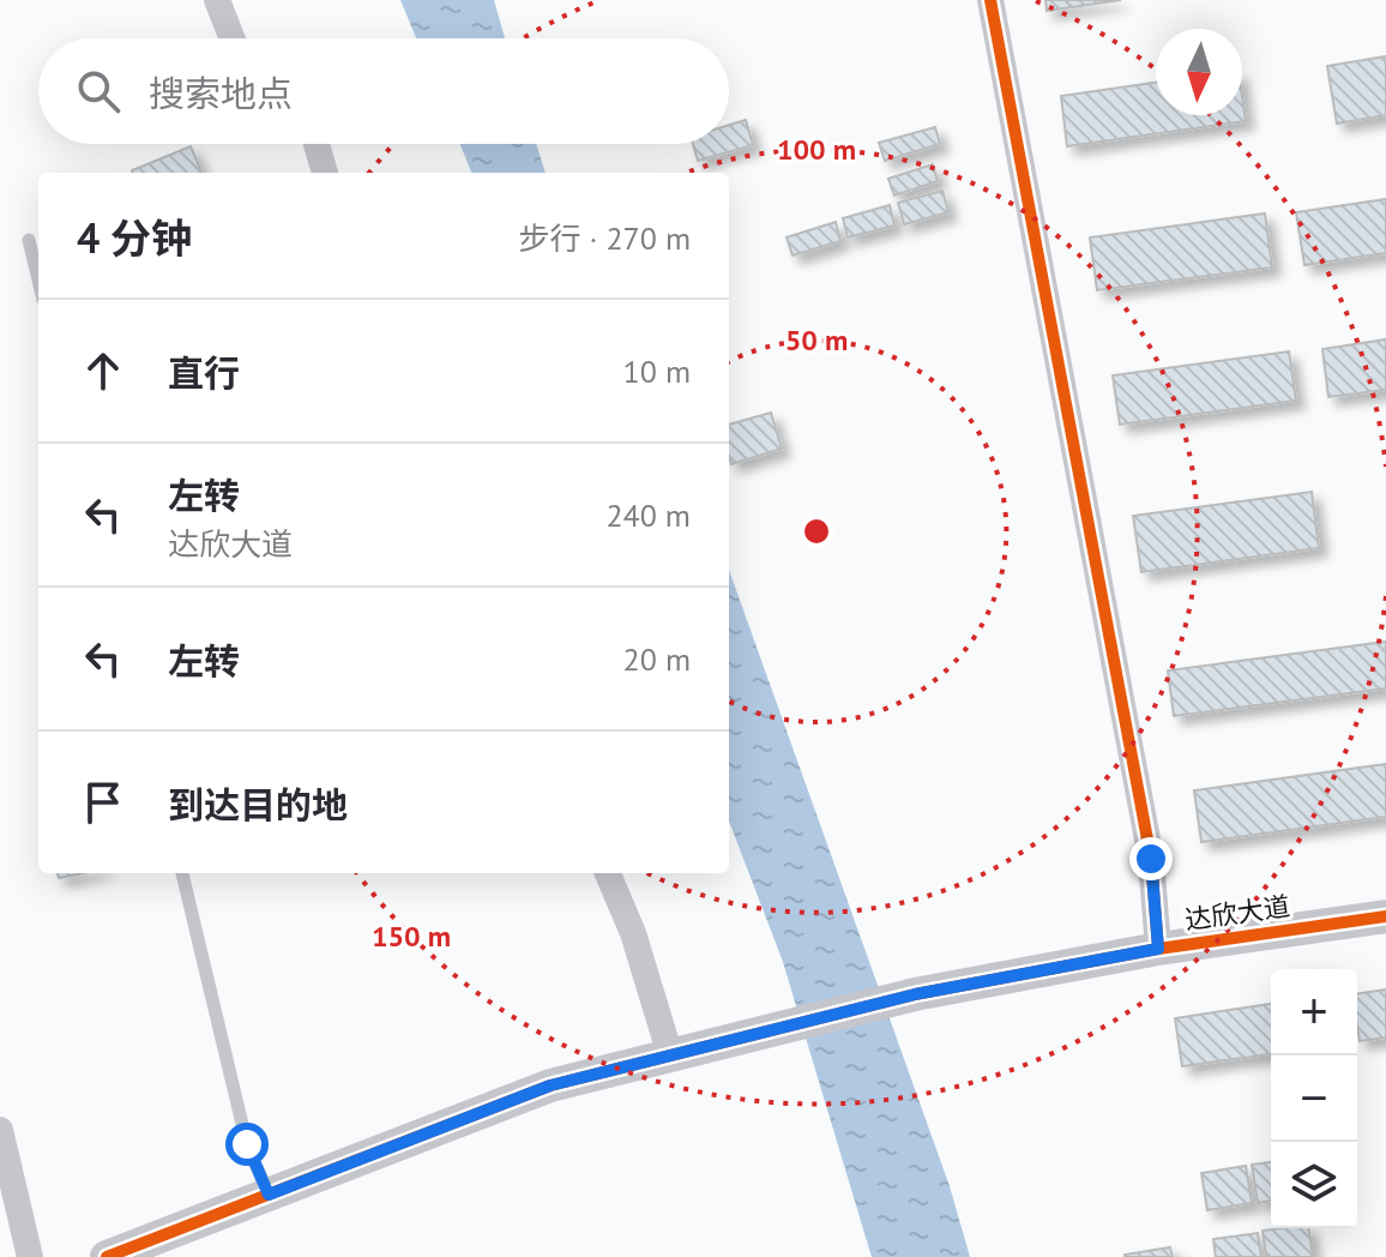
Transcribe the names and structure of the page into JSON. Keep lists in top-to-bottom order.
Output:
{
  "streets": {
    "street": ["达欣大道"]
  },
  "north": "bottom",
  "page": {
    "search": "搜索地点",
    "heading": ["4 分钟", "步行 · 270 m"],
    "list": [
      ["直行", "10 m"],
      ["左转", "达欣大道", "240 m"],
      ["左转", "20 m"],
      "到达目的地"
    ],
    "map_buttons": ["+", "−"]
  },
  "rings": ["100 m", "50 m", "150 m"]
}
